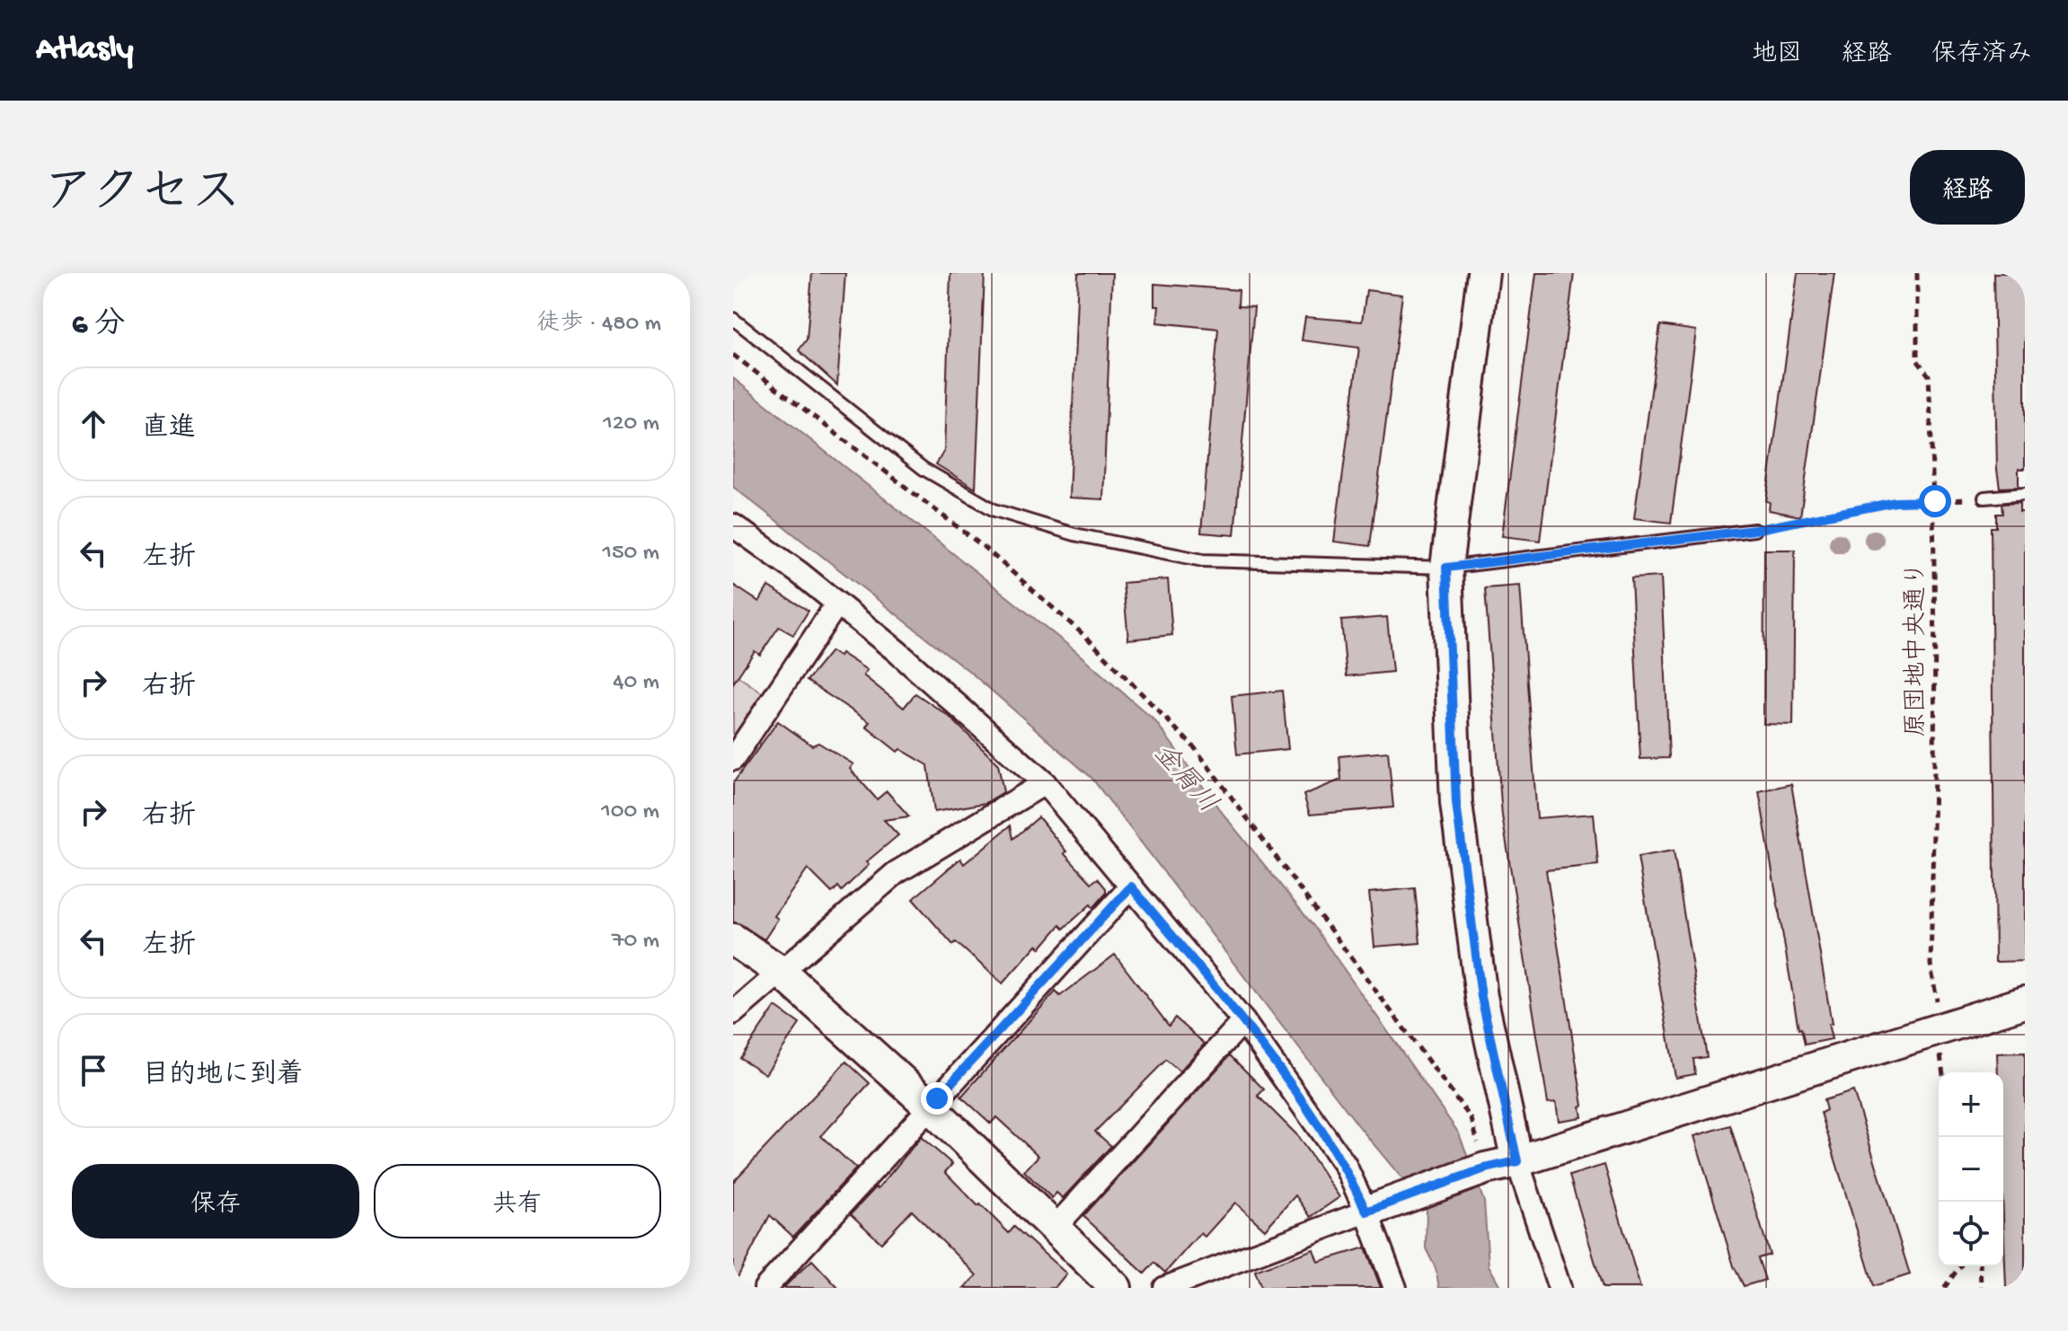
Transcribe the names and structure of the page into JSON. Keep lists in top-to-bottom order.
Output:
{
  "streets": {
    "path": ["原団地中央通り"]
  },
  "water": ["金屑川"],
  "page": {
    "header": "Atlasly",
    "nav": ["地図", "経路", "保存済み"],
    "title": "アクセス",
    "buttons": [
      "経路",
      ["保存", "共有"]
    ],
    "heading": ["6 分", "徒歩 · 480 m"],
    "list": [
      ["直進", "120 m"],
      ["左折", "150 m"],
      ["右折", "40 m"],
      ["右折", "100 m"],
      ["左折", "70 m"],
      "目的地に到着"
    ],
    "map_buttons": ["+", "−"]
  }
}
